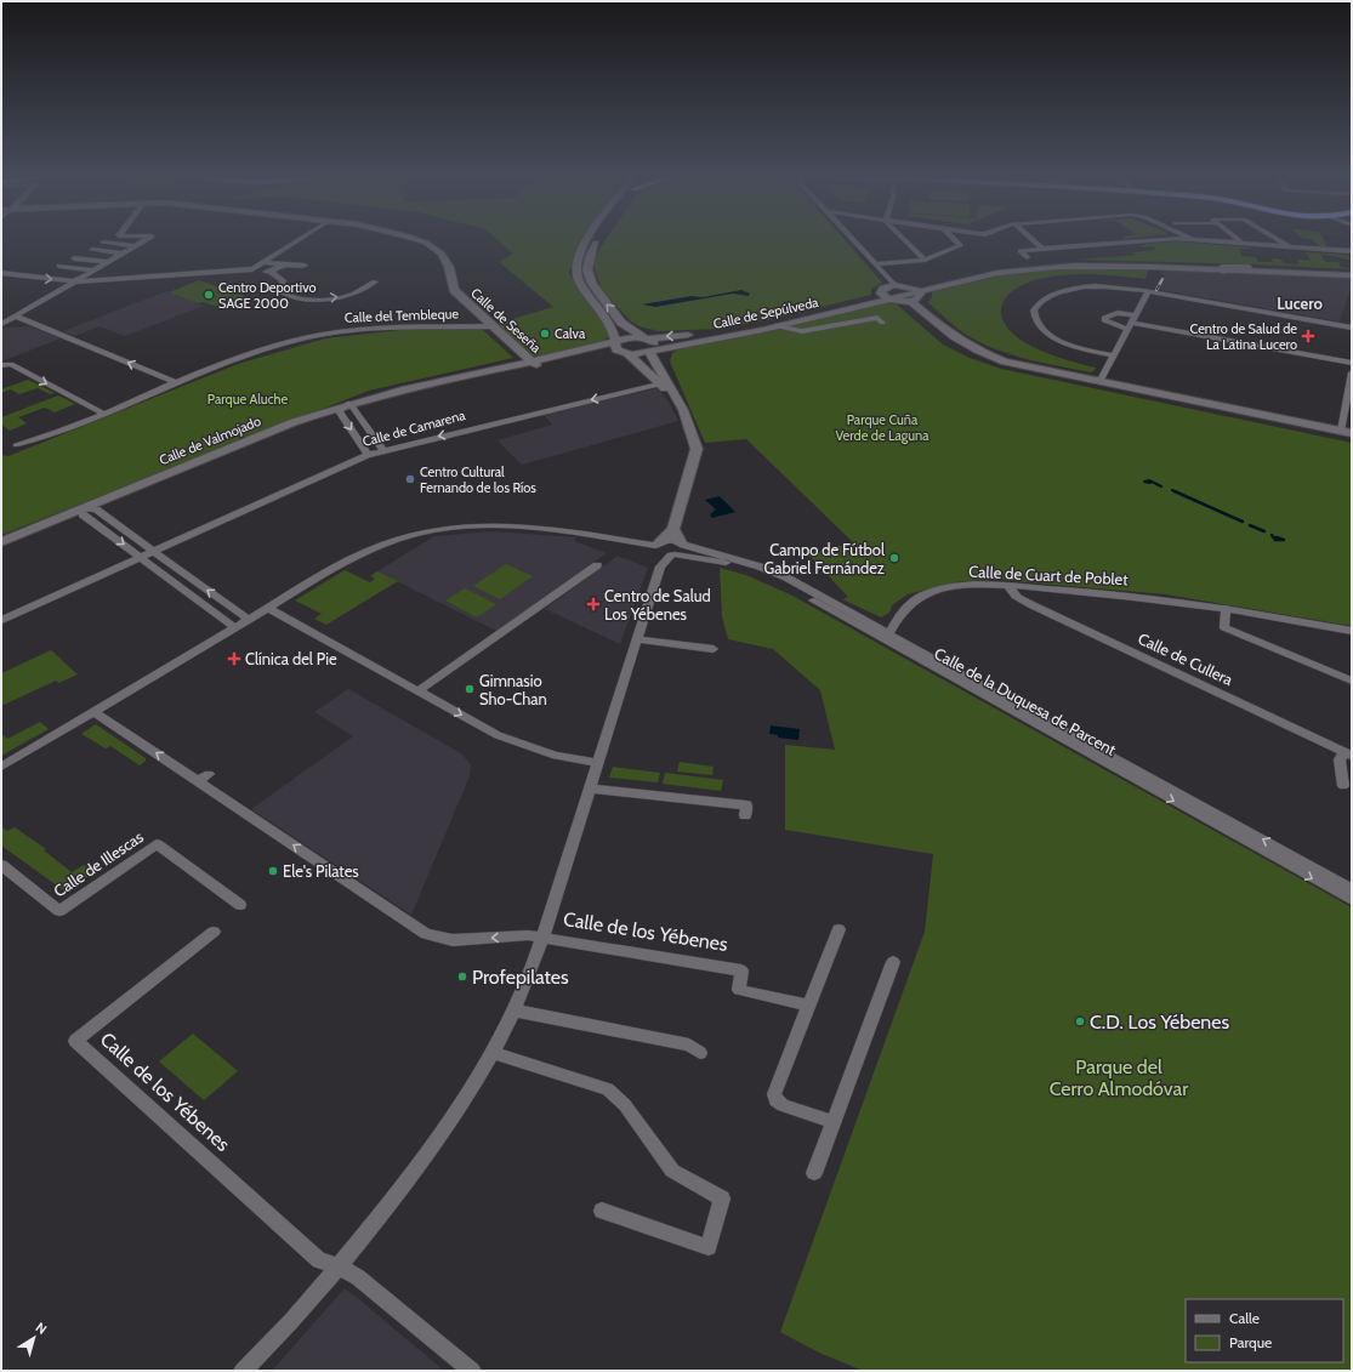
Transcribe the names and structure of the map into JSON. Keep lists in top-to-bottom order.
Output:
{
  "streets": {
    "street": [
      "Calle de Sepúlveda",
      "Calle del Tembleque",
      "Calle de Seseña",
      "Calle de Camarena",
      "Calle de Valmojado",
      "Calle de Cuart de Poblet",
      "Calle de Cullera",
      "Calle de la Duquesa de Parcent",
      "Calle de Illescas",
      "Calle de los Yébenes"
    ]
  },
  "crossings": [
    ["Calle de Sepúlveda", "Calle de Valmojado"],
    ["Calle del Tembleque", "Calle de Seseña"],
    ["Calle de Seseña", "Calle de Valmojado"],
    ["Calle de Cuart de Poblet", "Calle de Cullera"],
    ["Calle de Cuart de Poblet", "Calle de la Duquesa de Parcent"],
    ["Calle de la Duquesa de Parcent", "Calle de los Yébenes"]
  ],
  "districts": ["Lucero"],
  "parks": ["Parque Aluche", "Parque Cuña Verde de Laguna", "Parque del Cerro Almodóvar"],
  "places": {
    "other": [
      "Centro Deportivo SAGE 2000",
      "Calva",
      "Centro Cultural Fernando de los Ríos",
      "Campo de Fútbol Gabriel Fernández",
      "Gimnasio Sho-Chan",
      "Ele's Pilates",
      "Profepilates",
      "C.D. Los Yébenes"
    ],
    "health": ["Centro de Salud de La Latina Lucero", "Centro de Salud Los Yébenes", "Clínica del Pie"]
  },
  "legend": ["Calle", "Parque"],
  "north": "top right"
}
